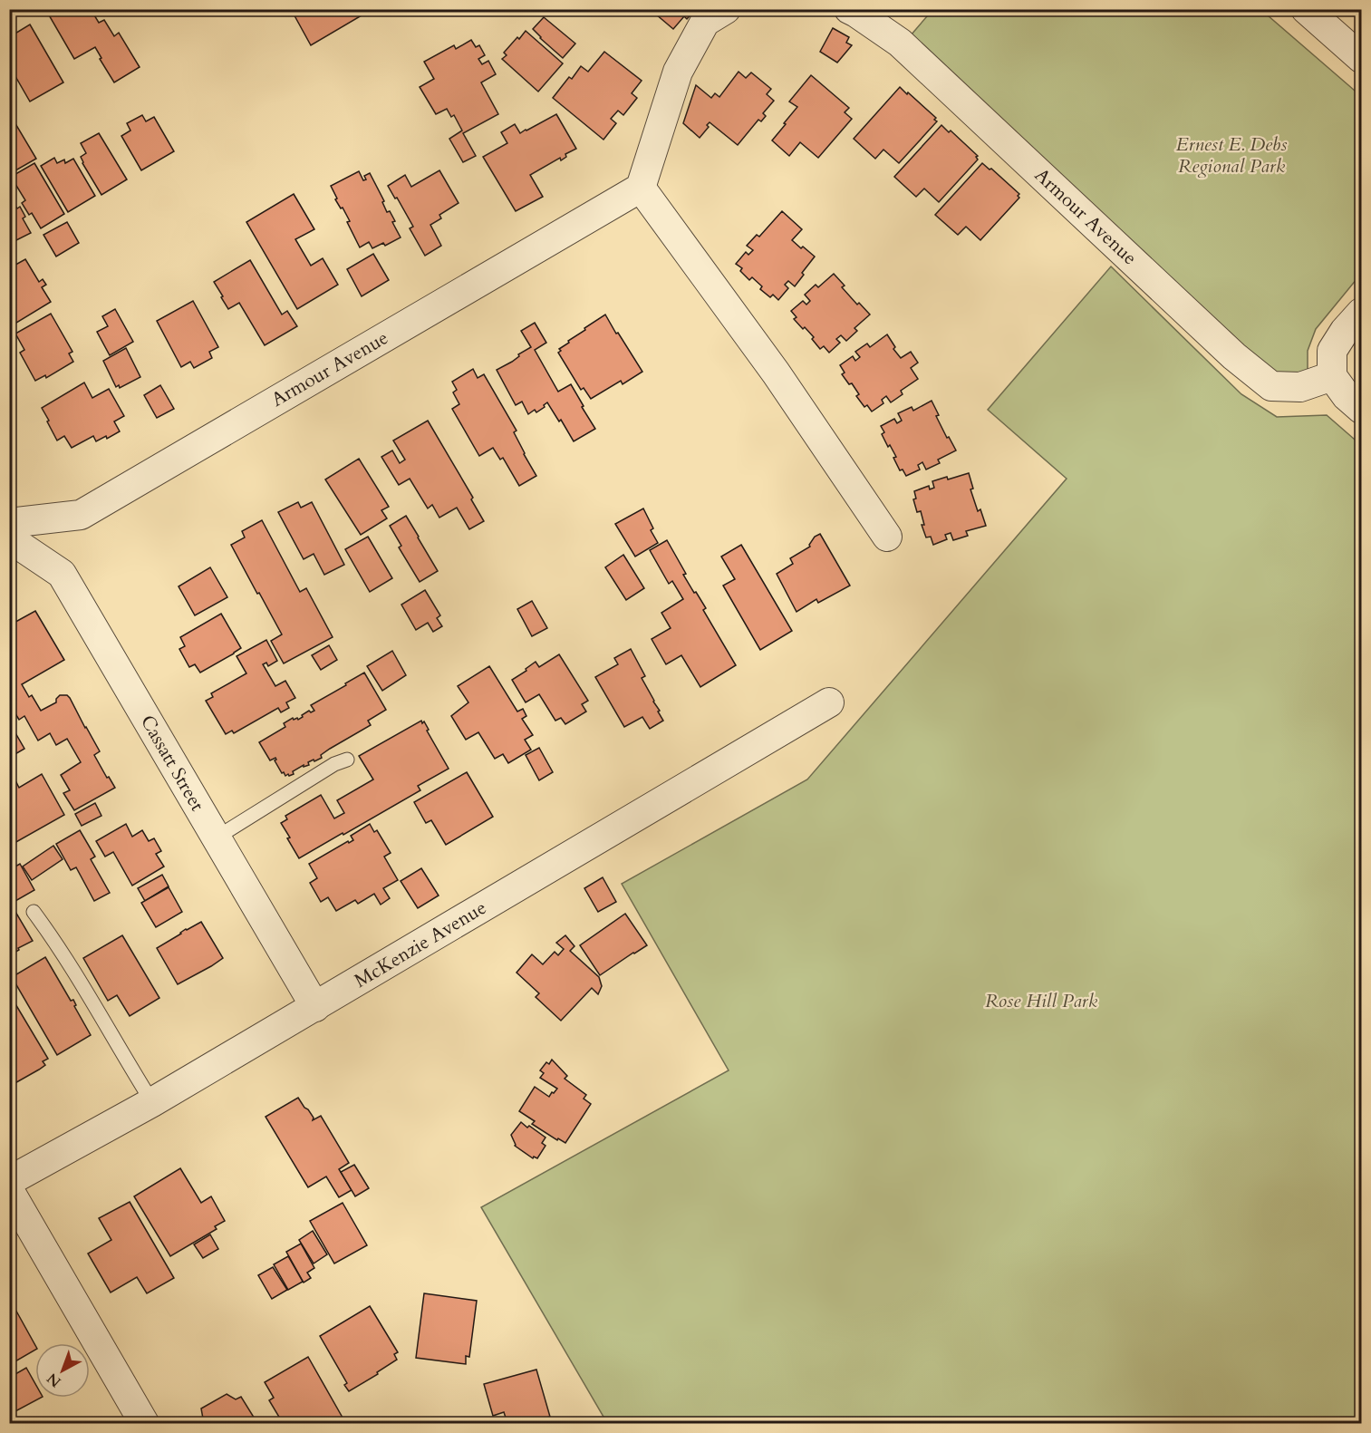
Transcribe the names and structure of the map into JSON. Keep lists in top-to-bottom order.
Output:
{
  "streets": {
    "street": ["Armour Avenue", "Cassatt Street", "McKenzie Avenue"]
  },
  "crossings": [
    ["Cassatt Street", "McKenzie Avenue"]
  ],
  "parks": ["Ernest E. Debs Regional Park", "Rose Hill Park"],
  "north": "bottom left"
}
